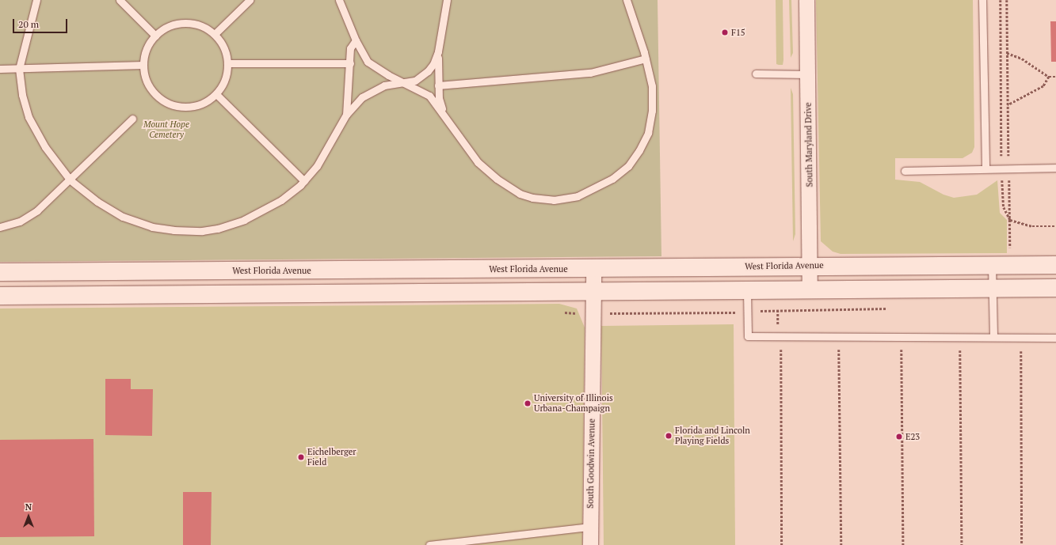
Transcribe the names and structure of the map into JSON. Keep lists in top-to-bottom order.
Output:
{
  "streets": {
    "main road": ["West Florida Avenue"],
    "street": ["South Maryland Drive", "South Goodwin Avenue"]
  },
  "crossings": [
    ["South Maryland Drive", "West Florida Avenue"],
    ["West Florida Avenue", "South Goodwin Avenue"]
  ],
  "parks": ["Mount Hope Cemetery"],
  "places": [
    "F15",
    "University of Illinois Urbana-Champaign",
    "Florida and Lincoln Playing Fields",
    "E23",
    "Eichelberger Field"
  ],
  "scale_bar": "20 m",
  "north": "top"
}
